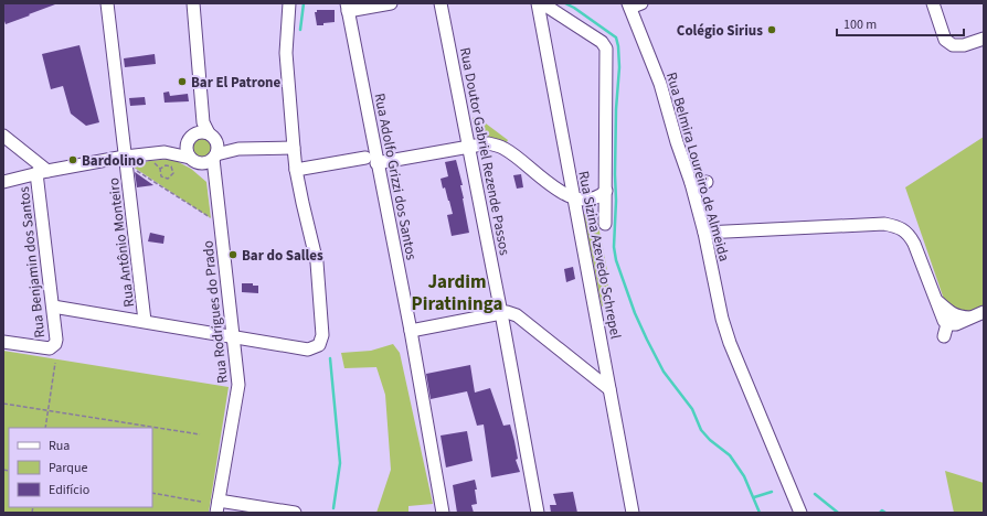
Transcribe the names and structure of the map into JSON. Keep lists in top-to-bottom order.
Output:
{
  "streets": {
    "street": [
      "Rua Doutor Gabriel Rezende Passos",
      "Rua Belmira Loureiro de Almeida",
      "Rua Adolfo Grizzi dos Santos",
      "Rua Antônio Monteiro",
      "Rua Sizina Azevedo Schrepel",
      "Rua Benjamin dos Santos",
      "Rua Rodrigues do Prado"
    ]
  },
  "districts": ["Jardim Piratininga"],
  "places": [
    "Colégio Sirius",
    "Bar El Patrone",
    "Bardolino",
    "Bar do Salles"
  ],
  "legend": ["Rua", "Parque", "Edifício"],
  "scale_bar": "100 m"
}
